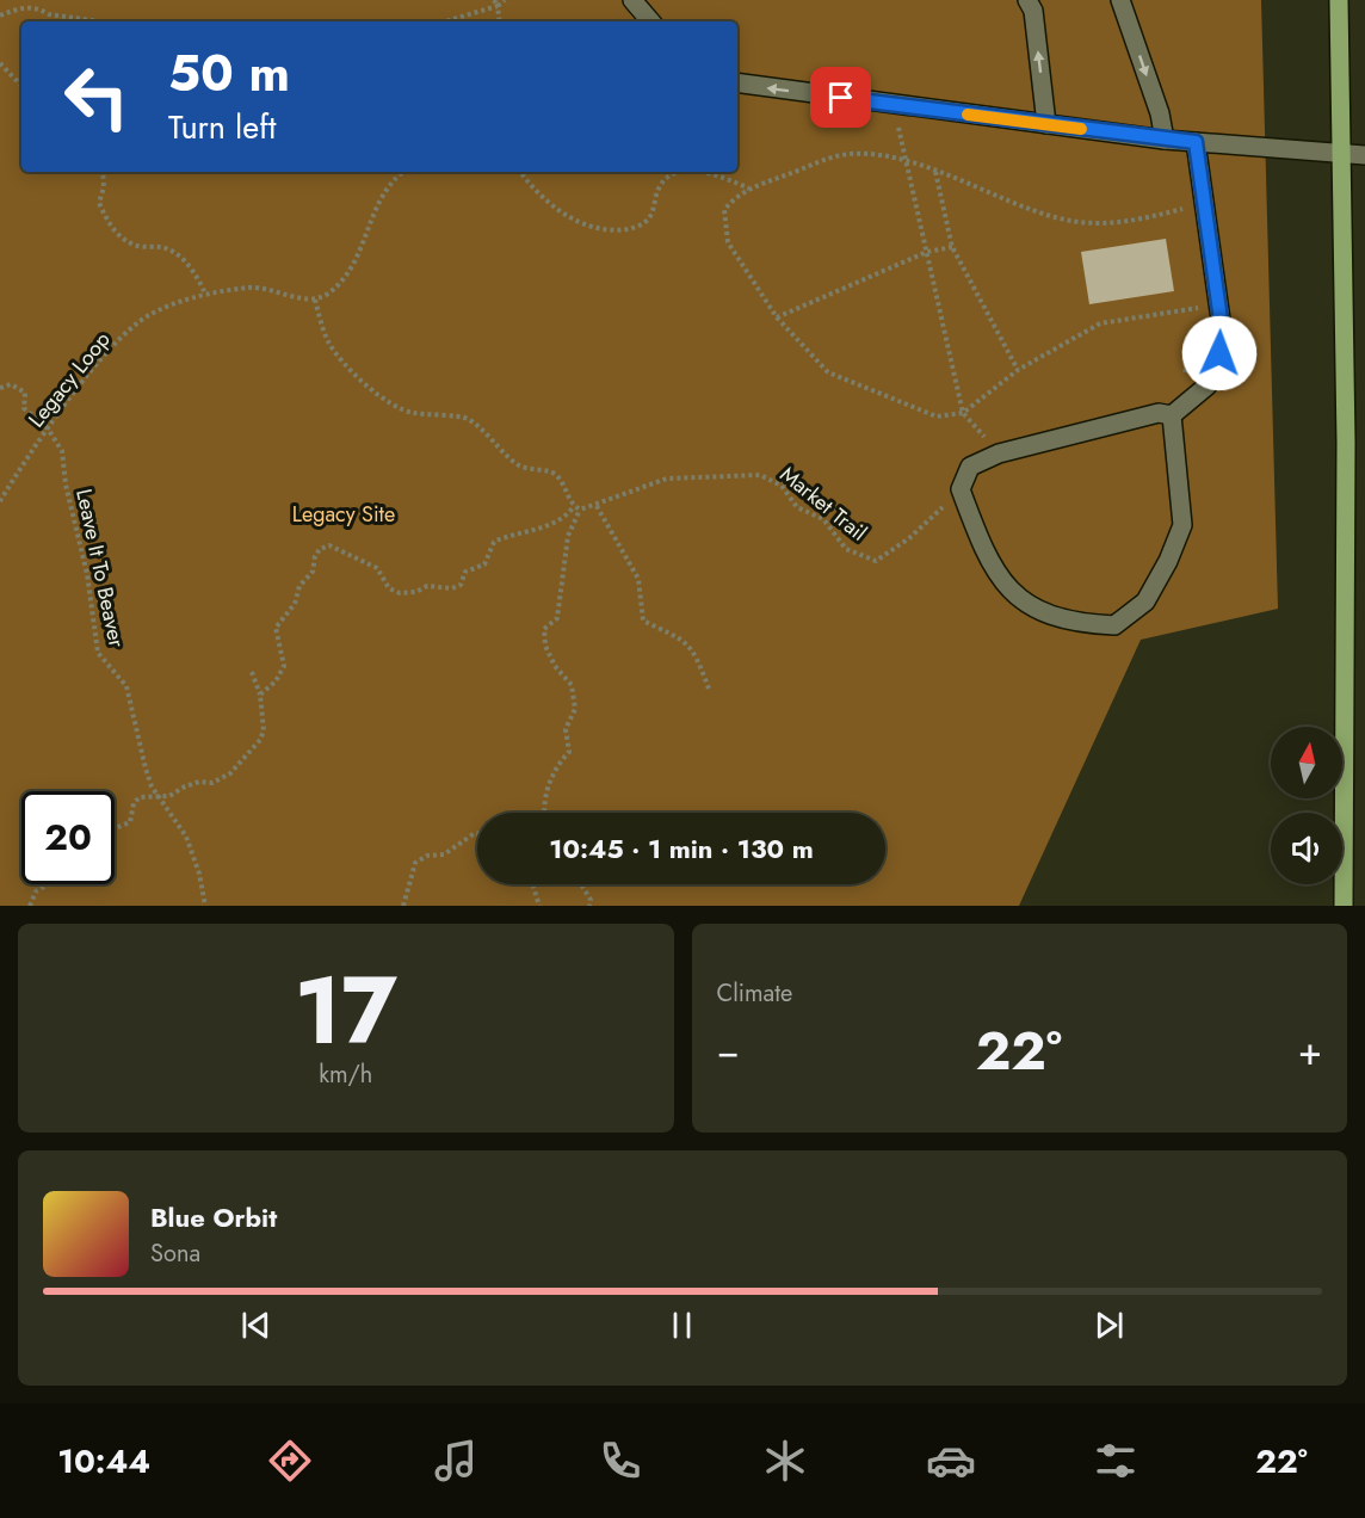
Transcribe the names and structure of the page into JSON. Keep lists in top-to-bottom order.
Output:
{
  "streets": {
    "path": ["Legacy Loop", "Market Trail", "Leave It To Beaver"]
  },
  "crossings": [
    ["Legacy Loop", "Leave It To Beaver"]
  ],
  "parks": ["Legacy Site"],
  "north": "top",
  "page": {
    "turn": ["50 m", "Turn left"],
    "limit": "20",
    "trip": "10:45 · 1 min · 130 m",
    "tile": [
      ["17", "km/h"],
      "Climate"
    ],
    "heat": ["−", "22°", "+"],
    "song": ["Blue Orbit", "Sona"],
    "tabs": ["10:44", "22°"]
  }
}
